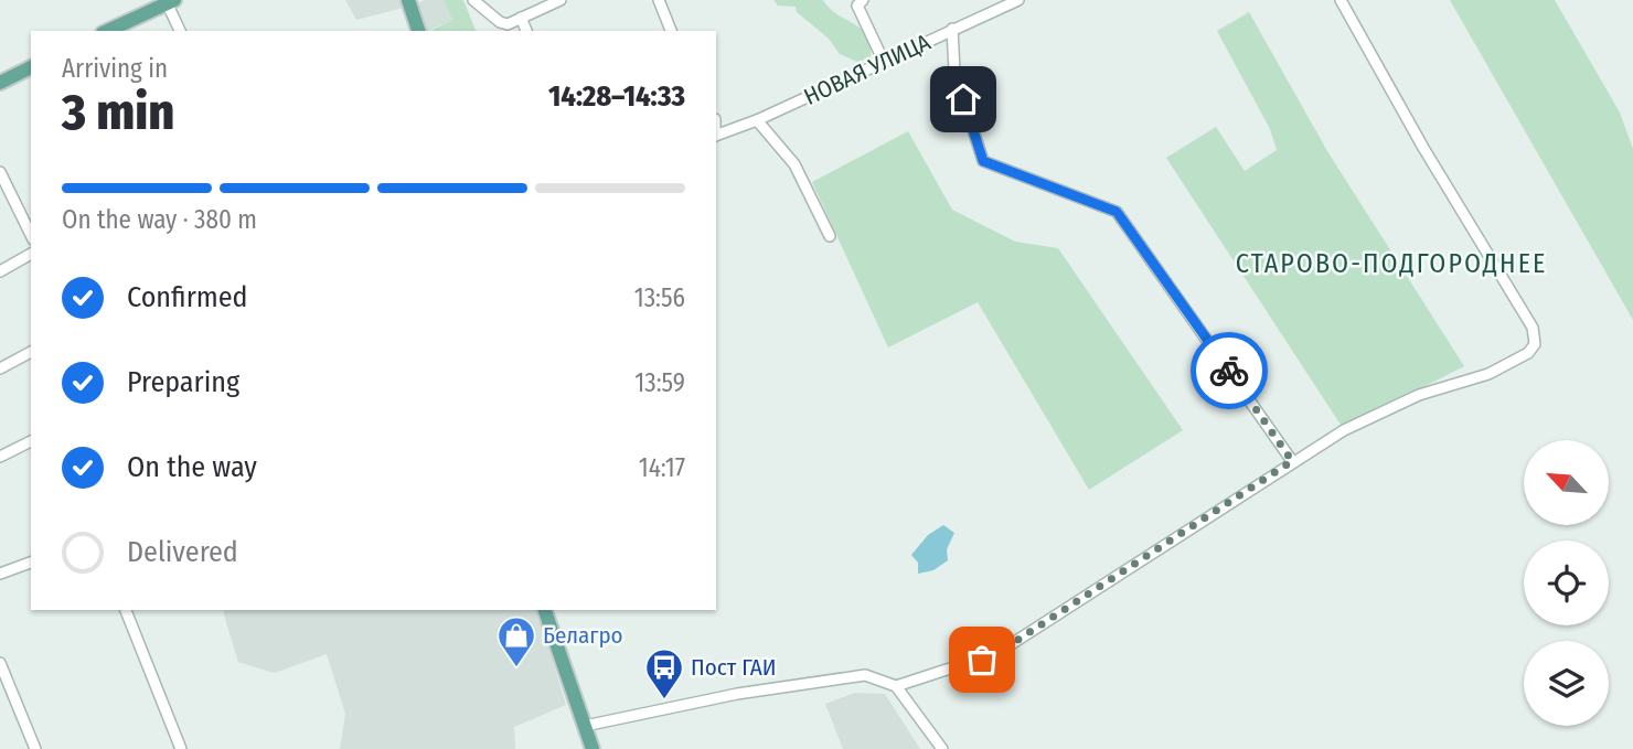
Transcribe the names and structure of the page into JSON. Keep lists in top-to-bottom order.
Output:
{
  "streets": {
    "street": ["НОВАЯ УЛИЦА"]
  },
  "districts": ["СТАРОВО-ПОДГОРОДНЕЕ"],
  "places": {
    "shop": ["Белагро"],
    "bus stop": ["Пост ГАИ"]
  },
  "north": "top left",
  "page": {
    "heading": ["3 min", "Arriving in", "14:28–14:33"],
    "bar": "On the way · 380 m",
    "list": [
      ["Confirmed", "13:56"],
      ["Preparing", "13:59"],
      ["On the way", "14:17"],
      "Delivered"
    ]
  }
}
